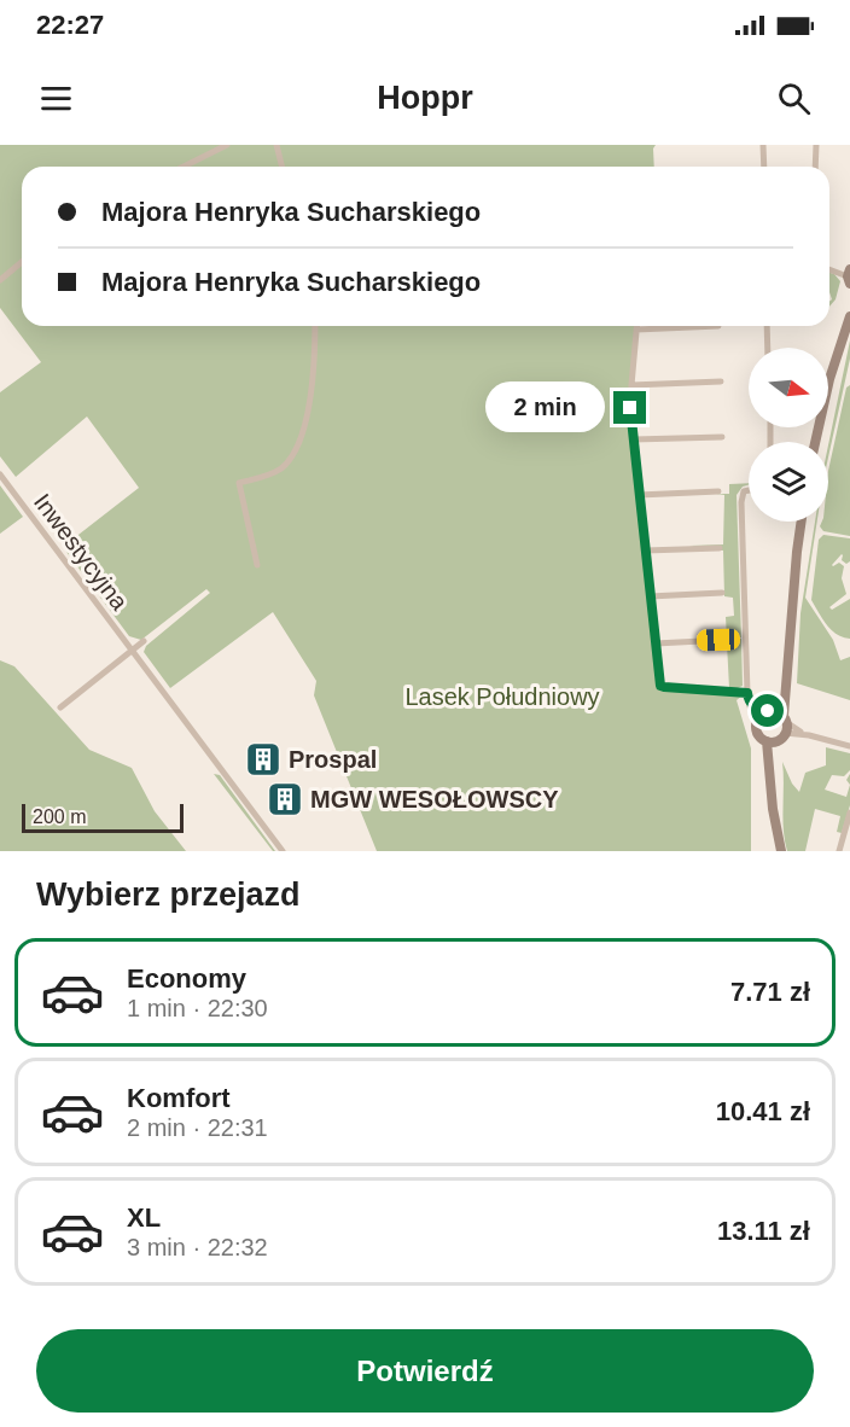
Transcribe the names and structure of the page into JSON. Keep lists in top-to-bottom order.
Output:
{
  "streets": {
    "street": ["Inwestycyjna"]
  },
  "parks": ["Lasek Południowy"],
  "places": {
    "building": ["Prospal", "MGW WESOŁOWSCY"]
  },
  "scale_bar": "200 m",
  "north": "right",
  "page": {
    "status": "22:27",
    "header": "Hoppr",
    "banner": ["Majora Henryka Sucharskiego", "Majora Henryka Sucharskiego"],
    "bubble": "2 min",
    "scale": "200 m",
    "heading": "Wybierz przejazd",
    "list": [
      {
        "name": "Economy",
        "note": "1 min · 22:30",
        "value": "7.71 zł"
      },
      {
        "name": "Komfort",
        "note": "2 min · 22:31",
        "value": "10.41 zł"
      },
      {
        "name": "XL",
        "note": "3 min · 22:32",
        "value": "13.11 zł"
      }
    ],
    "buttons": "Potwierdź"
  }
}
